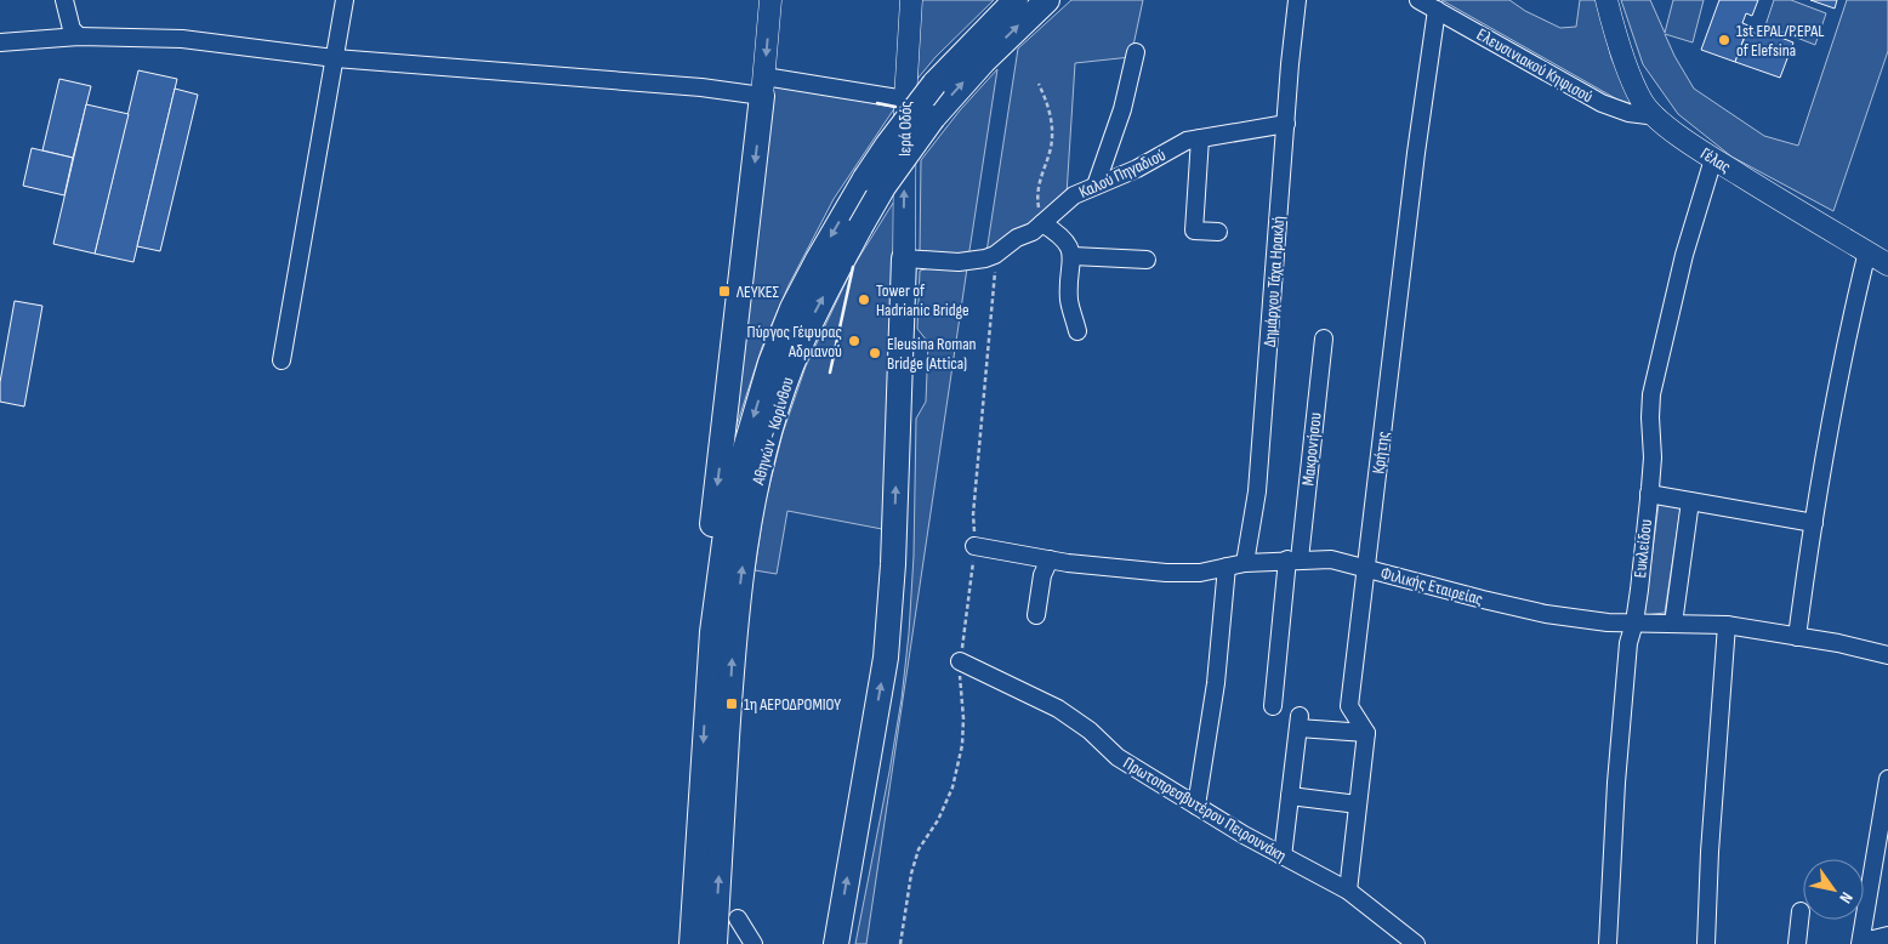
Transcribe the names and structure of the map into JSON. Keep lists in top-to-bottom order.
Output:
{
  "streets": {
    "highway": ["Αθηνών - Κορίνθου"],
    "main road": ["Ιερά Οδός", "Γέλας"],
    "street": [
      "Ελευσινιακού Κηφισού",
      "Καλού Πηγαδιού",
      "Δημάρχου Τάχα Ηρακλή",
      "Μακρονήσου",
      "Κρήτης",
      "Ευκλείδου",
      "Φιλικής Εταιρείας",
      "Πρωτοπρεσβυτέρου Πειρουνάκη"
    ]
  },
  "crossings": [
    ["Ελευσινιακού Κηφισού", "Γέλας"],
    ["Ελευσινιακού Κηφισού", "Κρήτης"],
    ["Ιερά Οδός", "Καλού Πηγαδιού"],
    ["Γέλας", "Ευκλείδου"],
    ["Καλού Πηγαδιού", "Δημάρχου Τάχα Ηρακλή"],
    ["Δημάρχου Τάχα Ηρακλή", "Φιλικής Εταιρείας"],
    ["Μακρονήσου", "Φιλικής Εταιρείας"],
    ["Κρήτης", "Φιλικής Εταιρείας"],
    ["Ευκλείδου", "Φιλικής Εταιρείας"]
  ],
  "one_way": ["Ιερά Οδός"],
  "places": {
    "other": [
      "1st EPAL/P.EPAL of Elefsina",
      "Tower of Hadrianic Bridge",
      "Πύργος Γέφυρας Αδριανού",
      "Eleusina Roman Bridge (Attica)"
    ],
    "transit": ["ΛΕΥΚΕΣ", "1η ΑΕΡΟΔΡΟΜΙΟΥ"]
  },
  "north": "bottom right"
}
